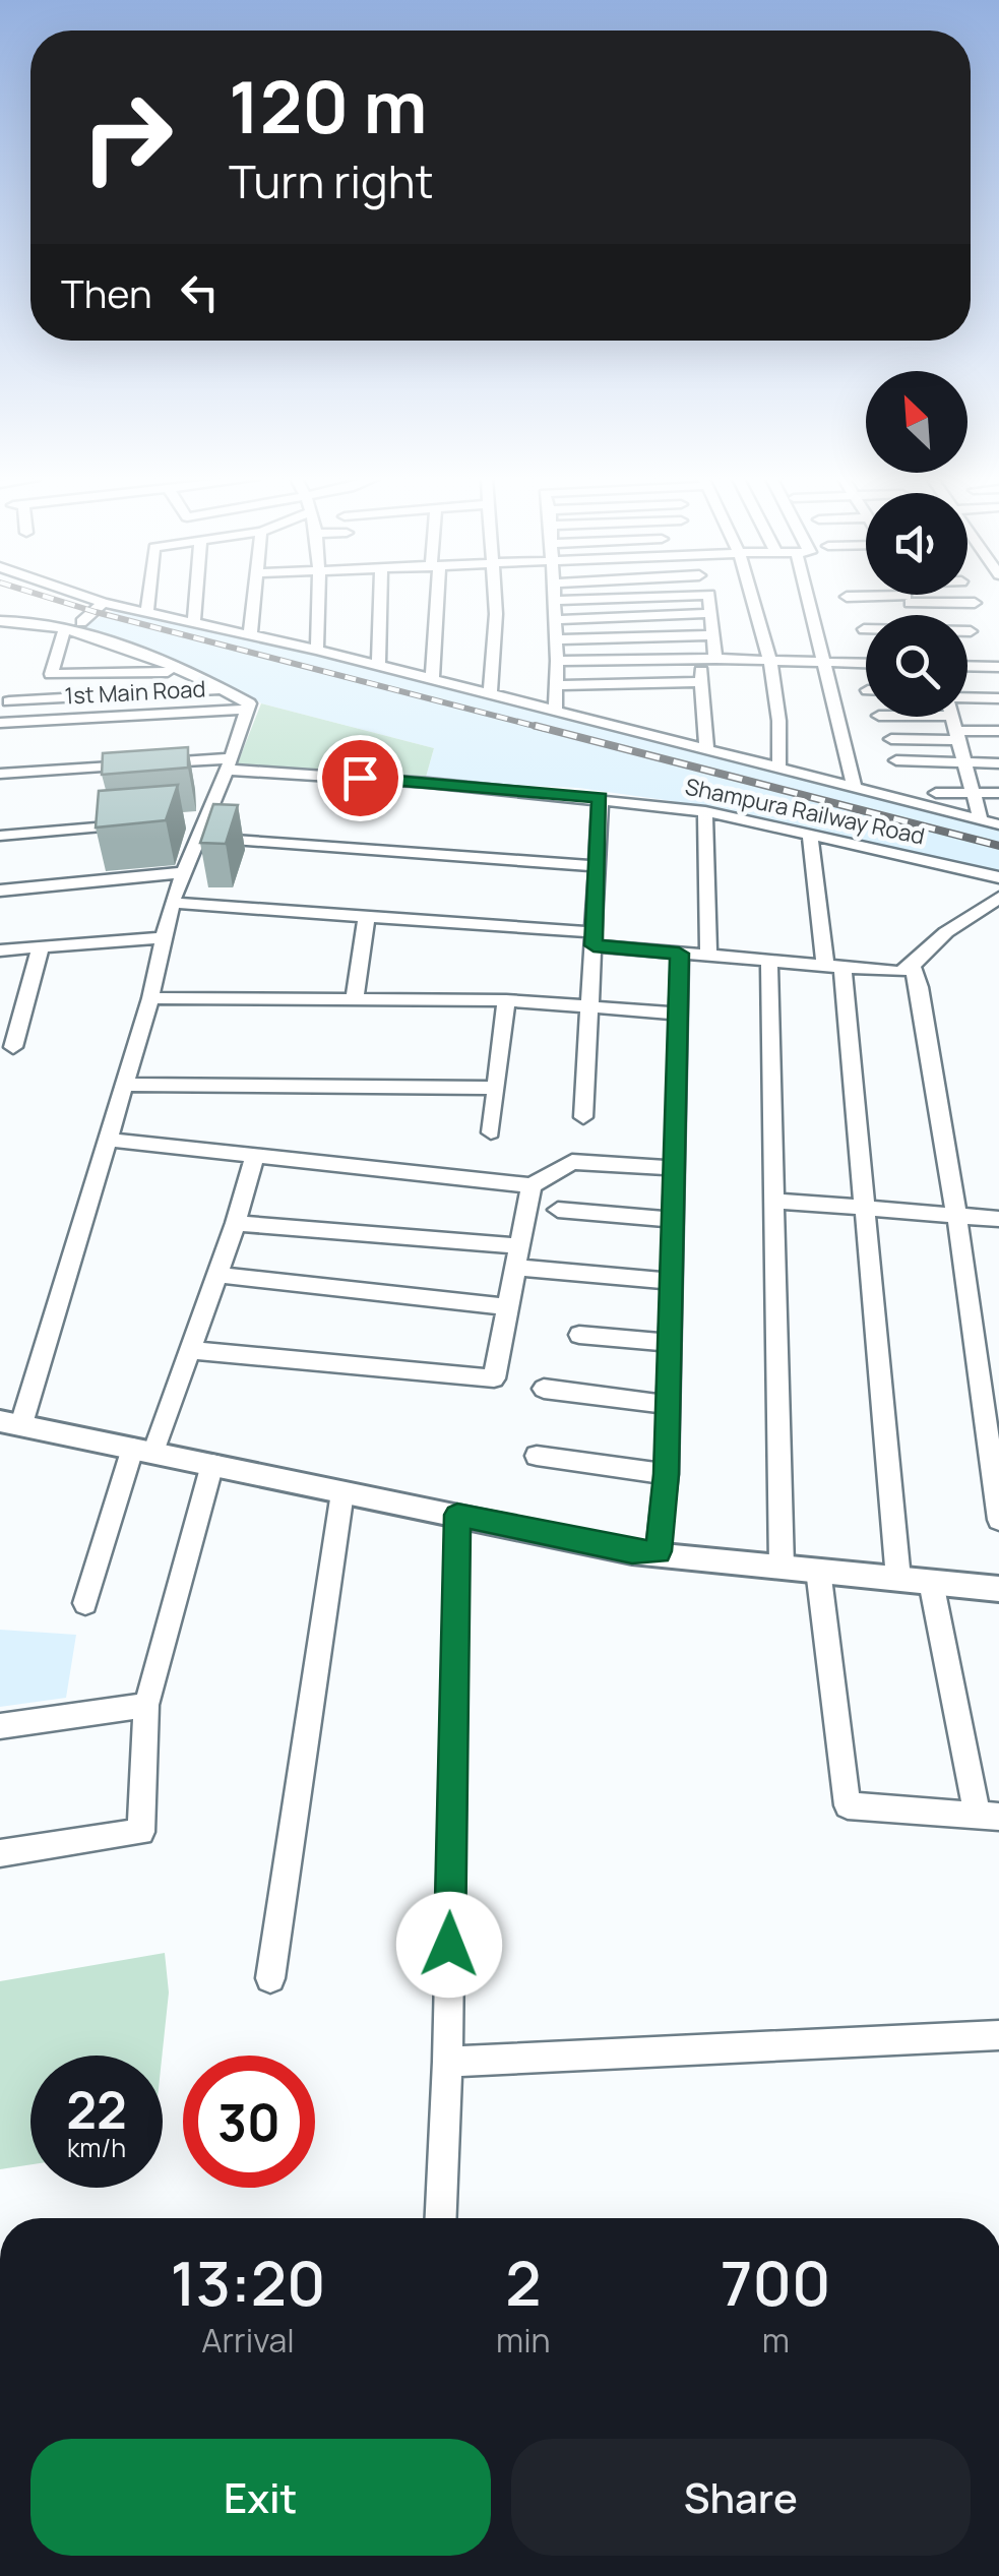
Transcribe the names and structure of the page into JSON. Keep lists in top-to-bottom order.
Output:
{
  "streets": {
    "street": ["1st Main Road", "Shampura Railway Road"]
  },
  "north": "top left",
  "page": {
    "turn": ["120 m", "Turn right"],
    "then": "Then",
    "speed": "22 km/h",
    "limit": "30",
    "eta": [
      "13:20",
      "Arrival",
      "2",
      "min",
      "700",
      "m"
    ],
    "buttons": ["Exit", "Share"]
  }
}
